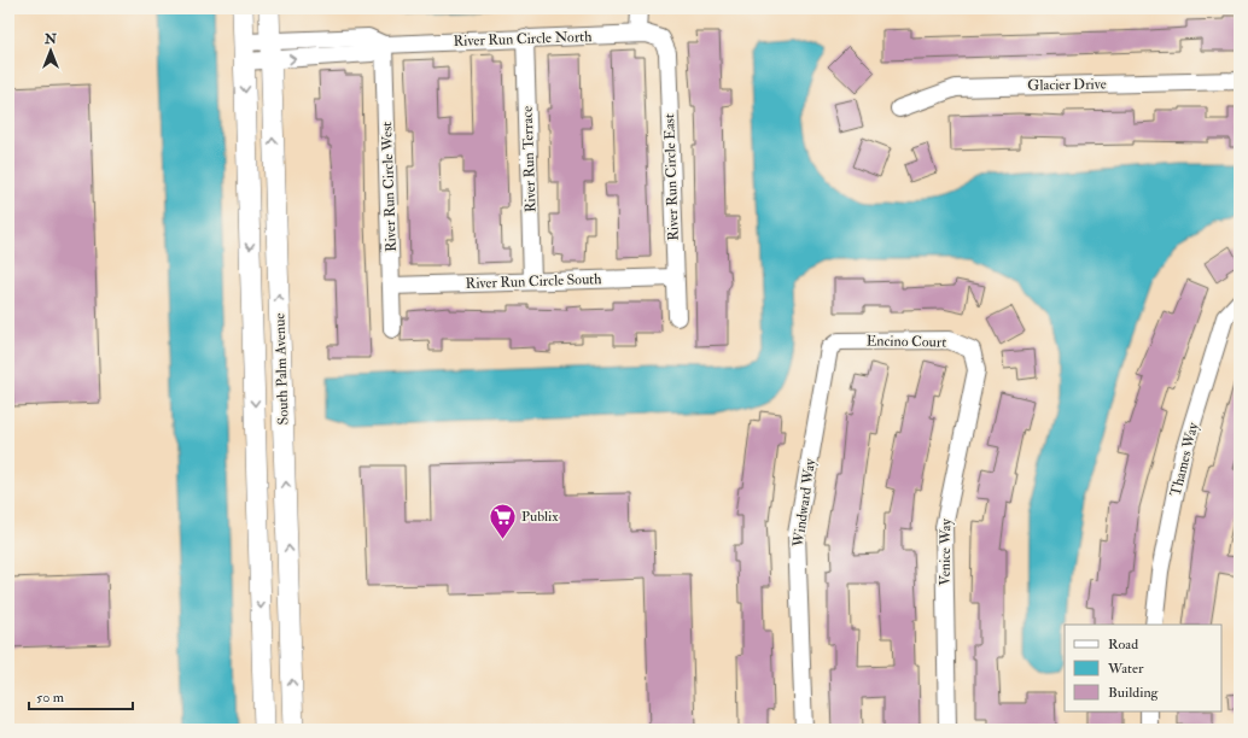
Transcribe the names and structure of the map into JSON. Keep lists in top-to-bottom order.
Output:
{
  "streets": {
    "main road": ["South Palm Avenue"],
    "street": [
      "River Run Circle North",
      "Glacier Drive",
      "River Run Terrace",
      "River Run Circle East",
      "River Run Circle West",
      "River Run Circle South",
      "Encino Court",
      "Thames Way",
      "Windward Way",
      "Venice Way"
    ]
  },
  "crossings": [
    ["River Run Circle North", "River Run Terrace"],
    ["River Run Circle North", "River Run Circle East"],
    ["River Run Circle North", "River Run Circle West"],
    ["River Run Circle North", "South Palm Avenue"],
    ["River Run Terrace", "River Run Circle South"],
    ["River Run Circle East", "River Run Circle South"],
    ["River Run Circle West", "River Run Circle South"],
    ["Encino Court", "Windward Way"],
    ["Encino Court", "Venice Way"]
  ],
  "places": {
    "supermarket": ["Publix"]
  },
  "legend": ["Road", "Water", "Building"],
  "scale_bar": "50 m",
  "north": "top"
}
